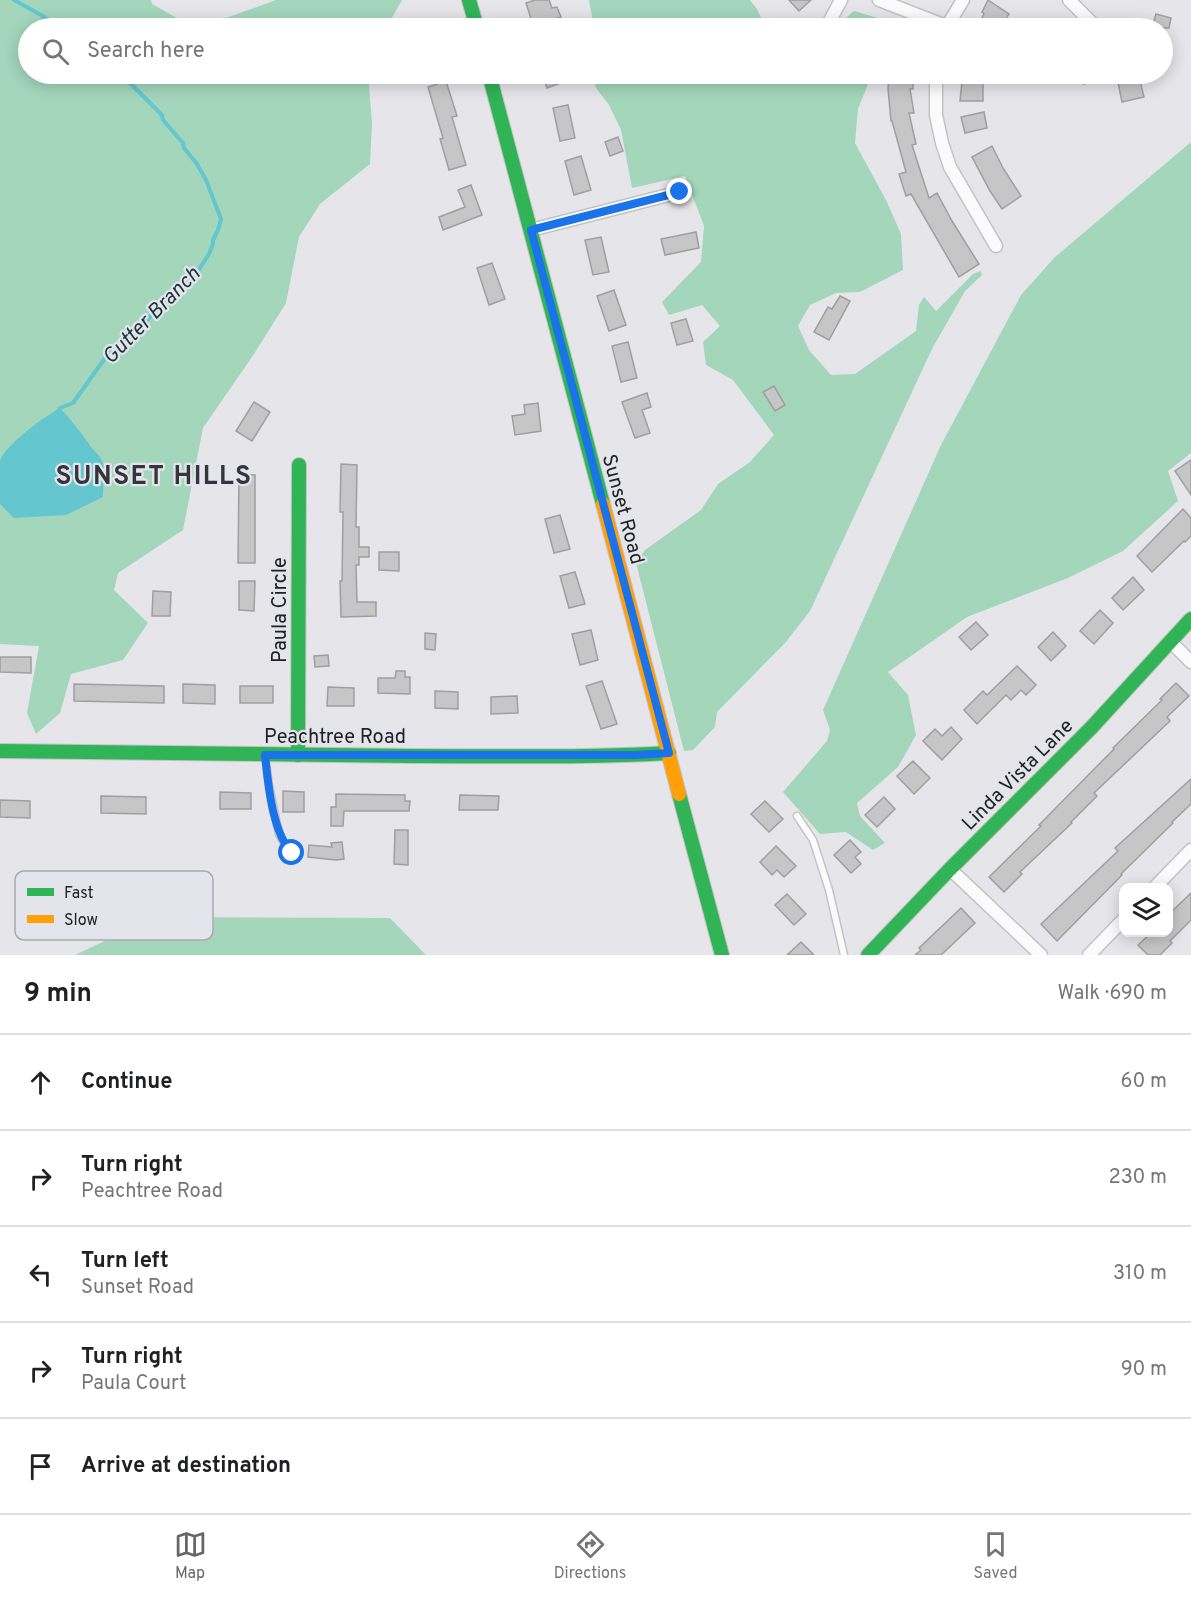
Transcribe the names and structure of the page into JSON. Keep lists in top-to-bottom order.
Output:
{
  "streets": {
    "street": [
      "Sunset Road",
      "Paula Circle",
      "Peachtree Road",
      "Linda Vista Lane"
    ]
  },
  "crossings": [
    ["Sunset Road", "Peachtree Road"],
    ["Paula Circle", "Peachtree Road"]
  ],
  "districts": ["SUNSET HILLS"],
  "water": ["Gutter Branch"],
  "legend": ["Fast", "Slow"],
  "page": {
    "search": "Search here",
    "heading": ["9 min", "Walk · 690 m"],
    "list": [
      ["Continue", "60 m"],
      ["Turn right", "Peachtree Road", "230 m"],
      ["Turn left", "Sunset Road", "310 m"],
      ["Turn right", "Paula Court", "90 m"],
      "Arrive at destination"
    ],
    "nav": ["Map", "Directions", "Saved"]
  }
}
